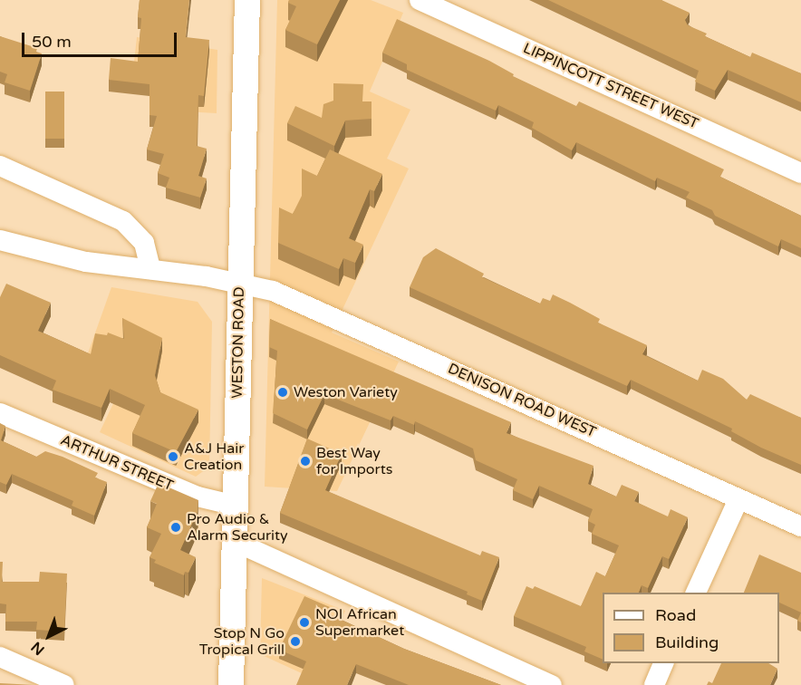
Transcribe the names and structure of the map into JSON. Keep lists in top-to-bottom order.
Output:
{
  "streets": {
    "main road": ["WESTON ROAD"],
    "street": ["LIPPINCOTT STREET WEST", "DENISON ROAD WEST", "ARTHUR STREET"]
  },
  "crossings": [
    ["WESTON ROAD", "DENISON ROAD WEST"],
    ["WESTON ROAD", "ARTHUR STREET"]
  ],
  "places": [
    "Weston Variety",
    "A&J Hair Creation",
    "Best Way for Imports",
    "Pro Audio & Alarm Security",
    "NOI African Supermarket",
    "Stop N Go Tropical Grill"
  ],
  "legend": ["Road", "Building"],
  "scale_bar": "50 m",
  "north": "bottom left"
}
